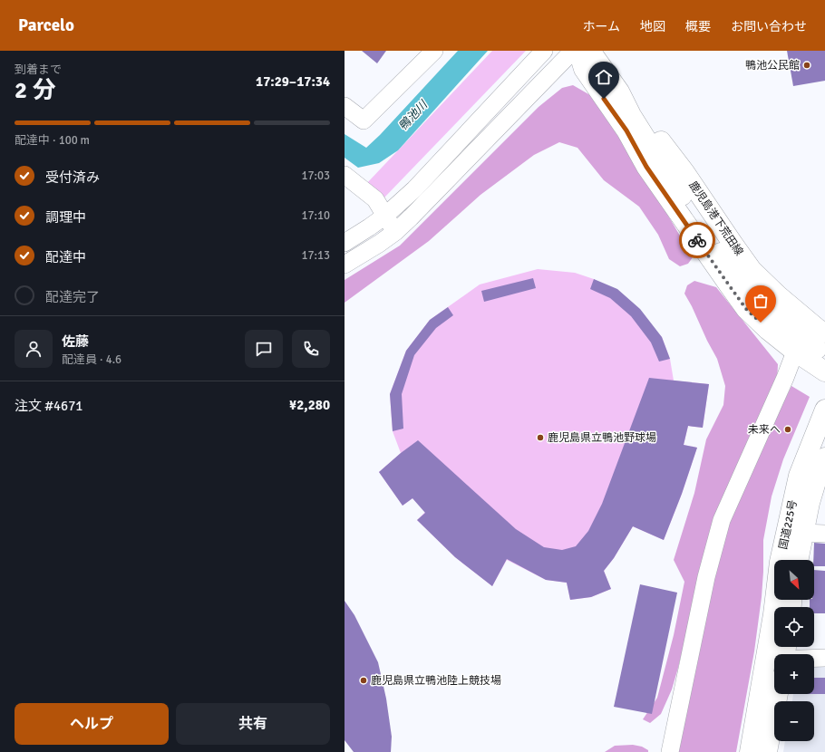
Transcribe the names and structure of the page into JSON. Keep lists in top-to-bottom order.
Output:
{
  "streets": {
    "main road": ["鹿児島港下荒田線", "国道225号"]
  },
  "water": ["鴨池川"],
  "places": [
    "鴨池公民館",
    "未来へ",
    "鹿児島県立鴨池野球場",
    "鹿児島県立鴨池陸上競技場"
  ],
  "north": "bottom right",
  "page": {
    "header": "Parcelo",
    "nav": [
      "ホーム",
      "地図",
      "概要",
      "お問い合わせ"
    ],
    "heading": ["2 分", "到着まで", "17:29–17:34"],
    "panel": [
      "佐藤",
      "配達員 · 4.6",
      "注文 #4671",
      "¥2,280"
    ],
    "bar": "配達中 · 100 m",
    "list": [
      ["受付済み", "17:03"],
      ["調理中", "17:10"],
      ["配達中", "17:13"],
      "配達完了"
    ],
    "map_buttons": ["+", "−"],
    "buttons": ["ヘルプ", "共有"]
  }
}
